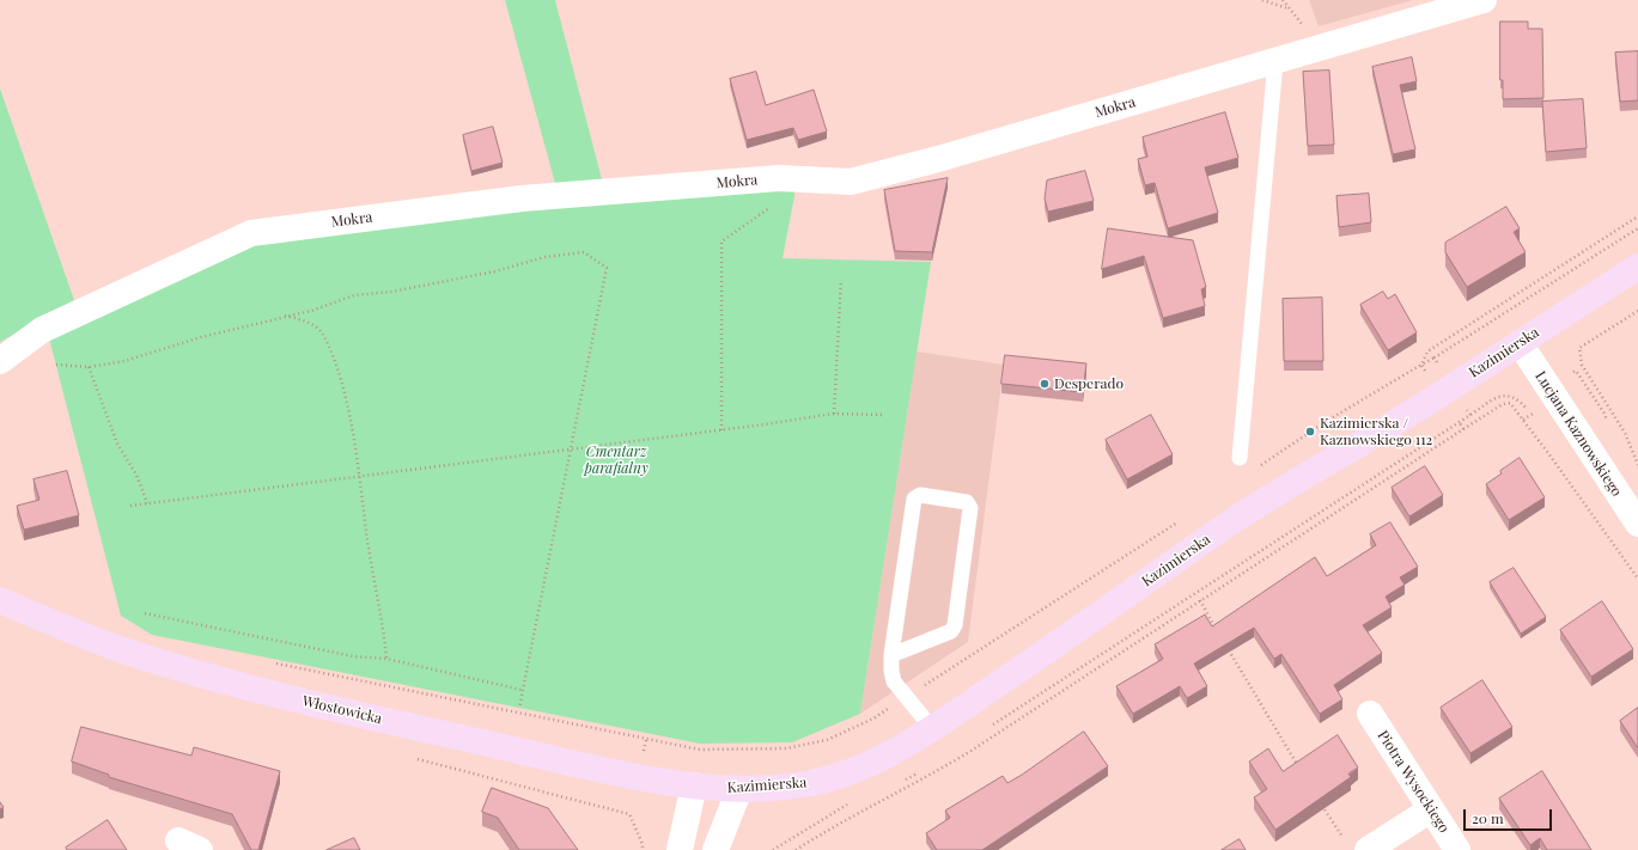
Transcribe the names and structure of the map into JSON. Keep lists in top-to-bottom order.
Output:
{
  "streets": {
    "main road": ["Kazimierska", "Włostowicka"],
    "street": ["Mokra", "Lucjana Kaznowskiego", "Piotra Wysockiego"]
  },
  "crossings": [
    ["Kazimierska", "Lucjana Kaznowskiego"],
    ["Kazimierska", "Włostowicka"]
  ],
  "parks": ["Cmentarz parafialny"],
  "places": ["Desperado", "Kazimierska / Kaznowskiego 112"],
  "scale_bar": "20 m"
}
